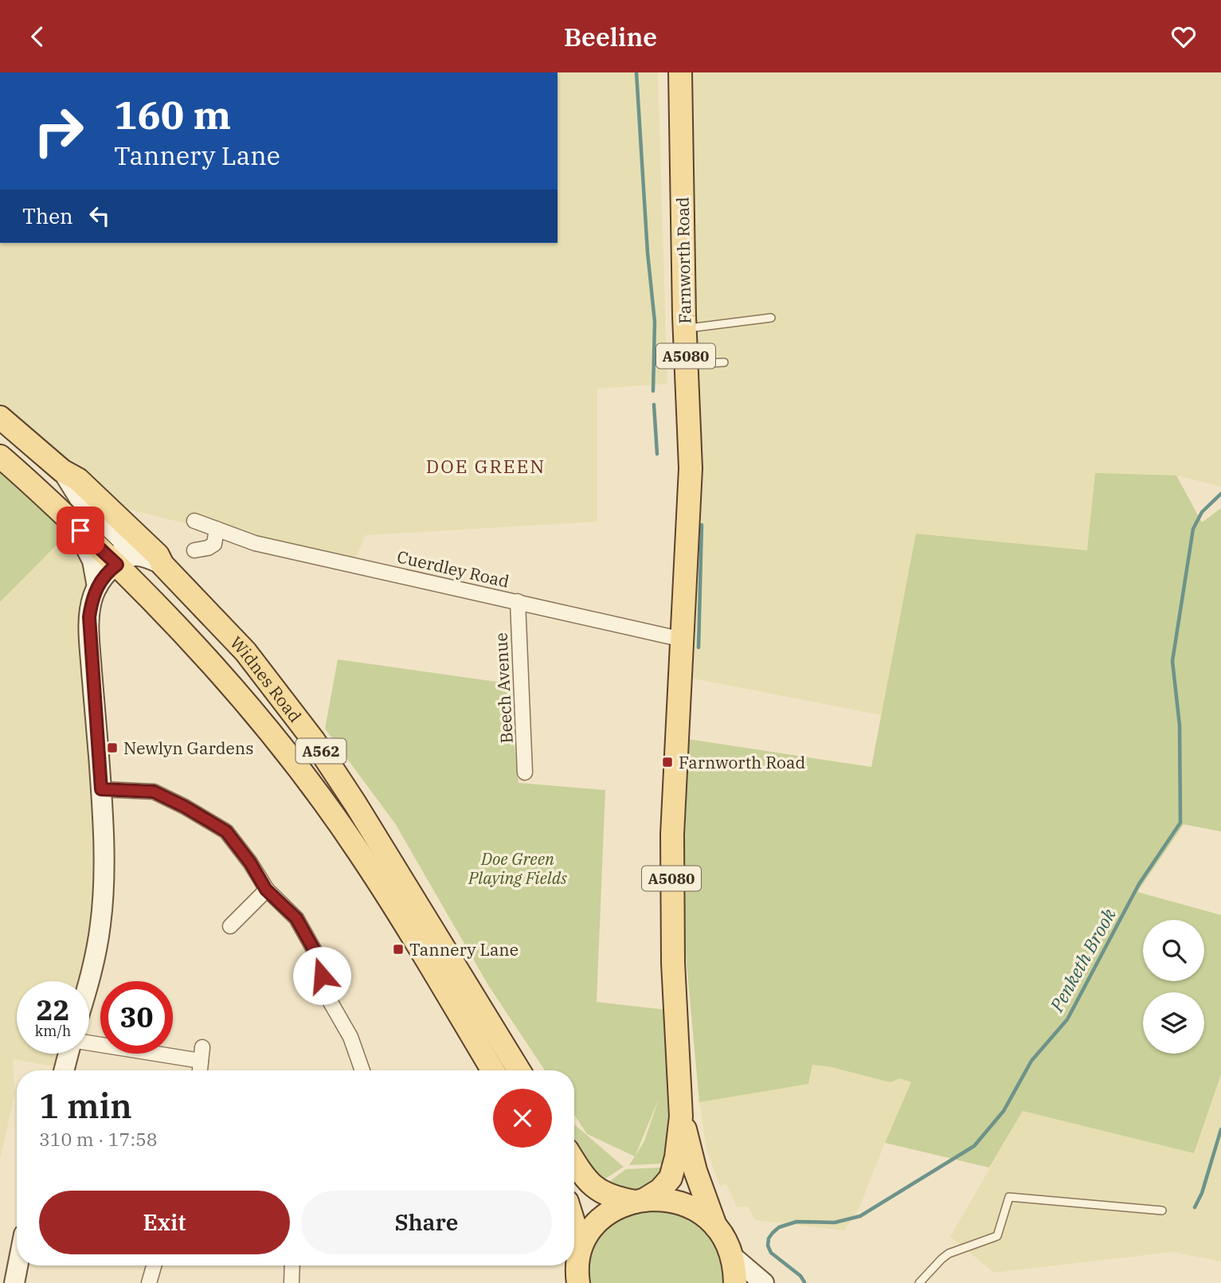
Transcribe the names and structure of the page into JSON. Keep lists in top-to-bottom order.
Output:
{
  "streets": {
    "main road": [
      "Farnworth Road",
      "A5080",
      "Widnes Road",
      "A562"
    ],
    "street": ["Cuerdley Road", "Beech Avenue"]
  },
  "crossings": [
    ["Farnworth Road", "Cuerdley Road"],
    ["Cuerdley Road", "Beech Avenue"]
  ],
  "districts": ["DOE GREEN"],
  "water": ["Penketh Brook"],
  "parks": ["Doe Green Playing Fields"],
  "places": {
    "transit": ["Newlyn Gardens", "Farnworth Road", "Tannery Lane"]
  },
  "page": {
    "header": "Beeline",
    "turn": ["160 m", "Tannery Lane"],
    "then": "Then",
    "speed": "22 km/h",
    "limit": "30",
    "heading": ["1 min", "310 m · 17:58"],
    "buttons": ["Exit", "Share"]
  }
}
